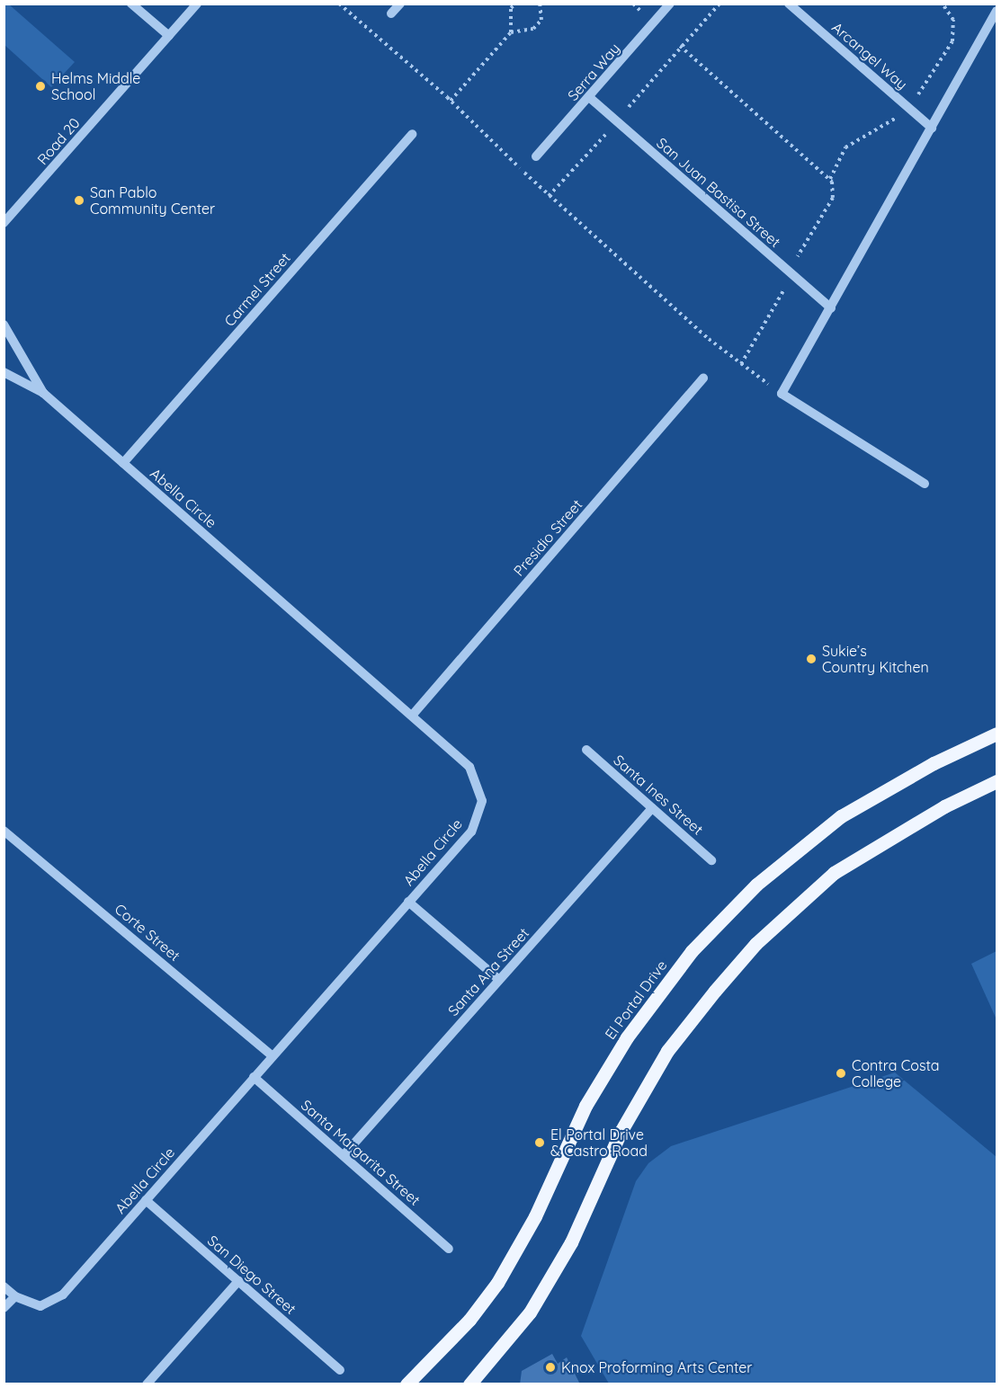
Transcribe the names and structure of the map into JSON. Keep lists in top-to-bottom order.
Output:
{
  "streets": {
    "main road": ["El Portal Drive"],
    "street": [
      "Arcangel Way",
      "Serra Way",
      "Road 20",
      "San Juan Bastisa Street",
      "Carmel Street",
      "Abella Circle",
      "Presidio Street",
      "Santa Ines Street",
      "Corte Street",
      "Santa Ana Street",
      "Santa Margarita Street",
      "San Diego Street"
    ]
  },
  "crossings": [
    ["Serra Way", "San Juan Bastisa Street"],
    ["Carmel Street", "Abella Circle"],
    ["Abella Circle", "Presidio Street"],
    ["Abella Circle", "Corte Street"],
    ["Abella Circle", "Santa Margarita Street"],
    ["Abella Circle", "San Diego Street"],
    ["Santa Ines Street", "Santa Ana Street"],
    ["Santa Ana Street", "Santa Margarita Street"]
  ],
  "places": [
    "Helms Middle School",
    "San Pablo Community Center",
    "Sukie’s Country Kitchen",
    "Contra Costa College",
    "El Portal Drive & Castro Road",
    "Knox Proforming Arts Center"
  ]
}
